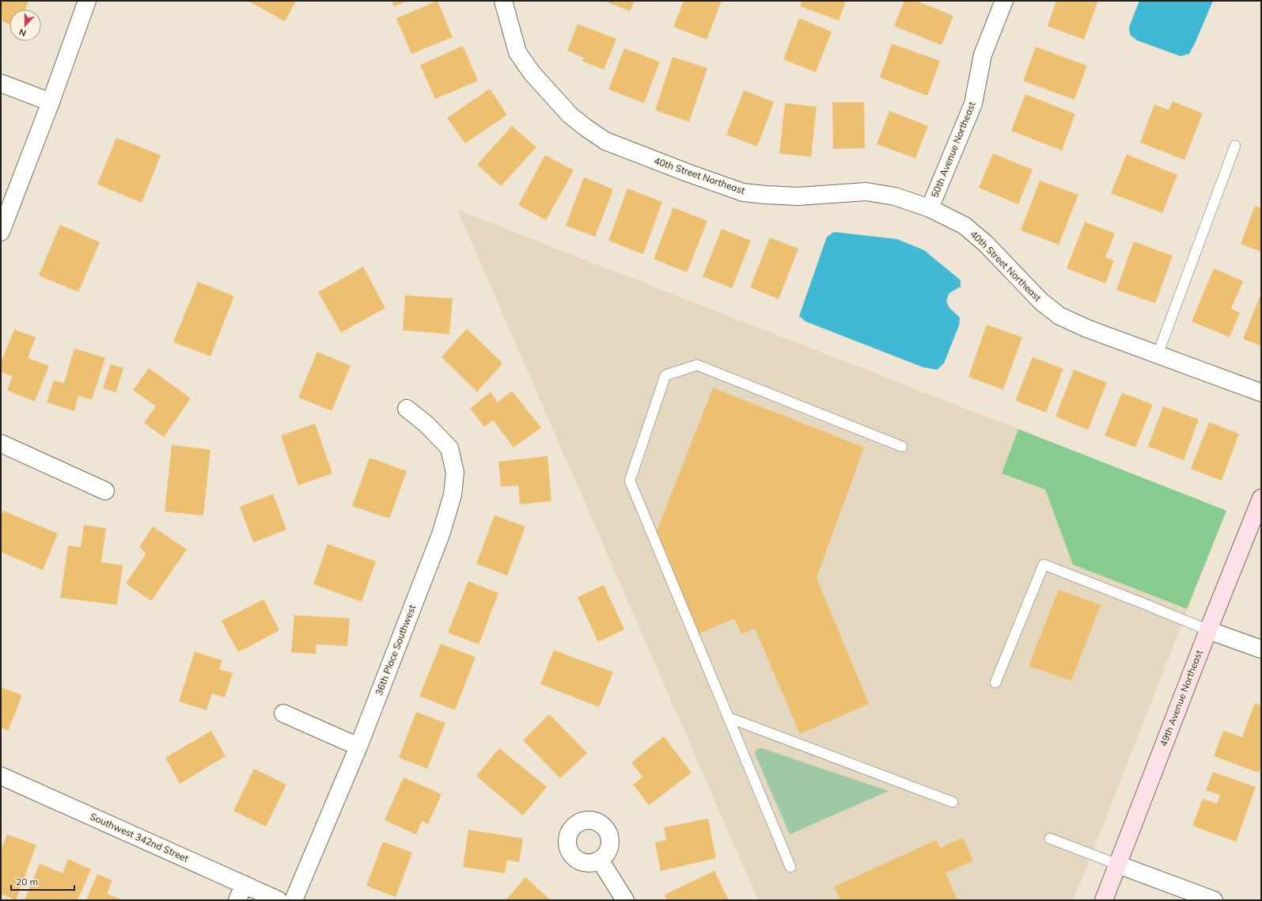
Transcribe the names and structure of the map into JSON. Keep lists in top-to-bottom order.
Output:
{
  "streets": {
    "main road": ["49th Avenue Northeast"],
    "street": [
      "50th Avenue Northeast",
      "40th Street Northeast",
      "36th Place Southwest",
      "Southwest 342nd Street"
    ]
  },
  "crossings": [
    ["50th Avenue Northeast", "40th Street Northeast"]
  ],
  "scale_bar": "20 m",
  "north": "bottom"
}
